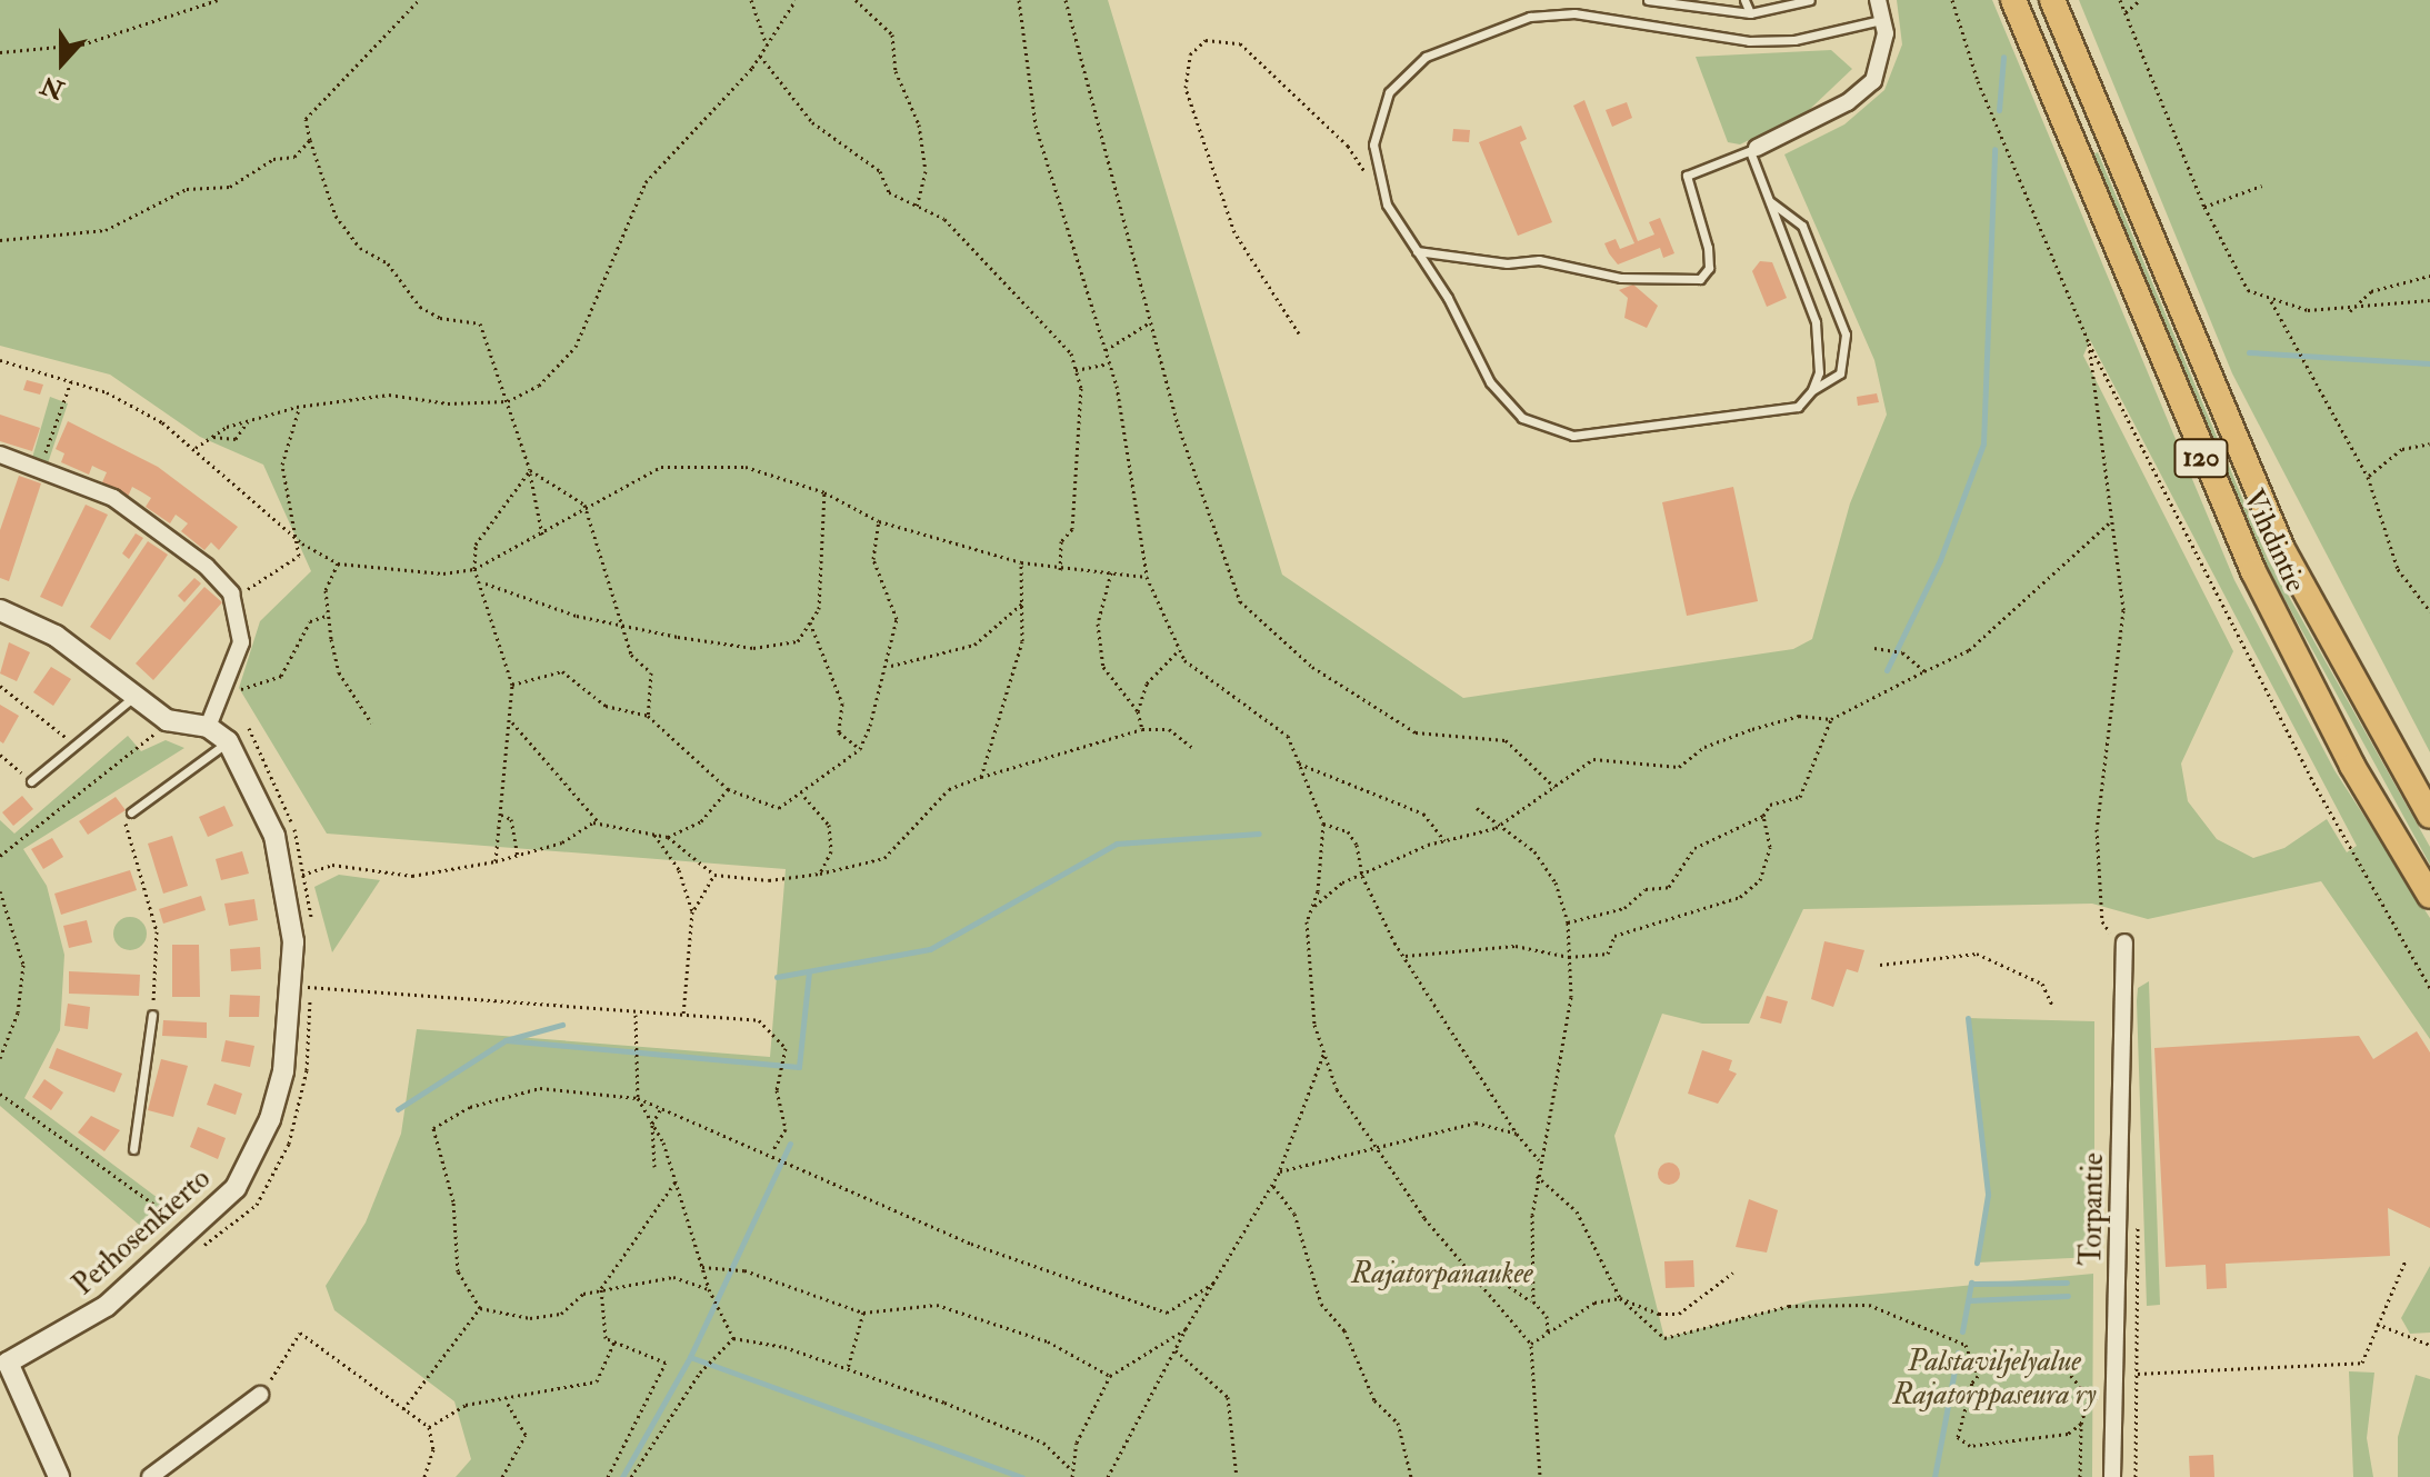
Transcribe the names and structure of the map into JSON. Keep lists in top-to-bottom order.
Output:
{
  "streets": {
    "main road": ["120", "Vihdintie"],
    "street": ["Torpantie", "Perhosenkierto"]
  },
  "parks": ["Rajatorpanaukee", "Palstaviljelyalue Rajatorppaseura ry"],
  "north": "bottom"
}
